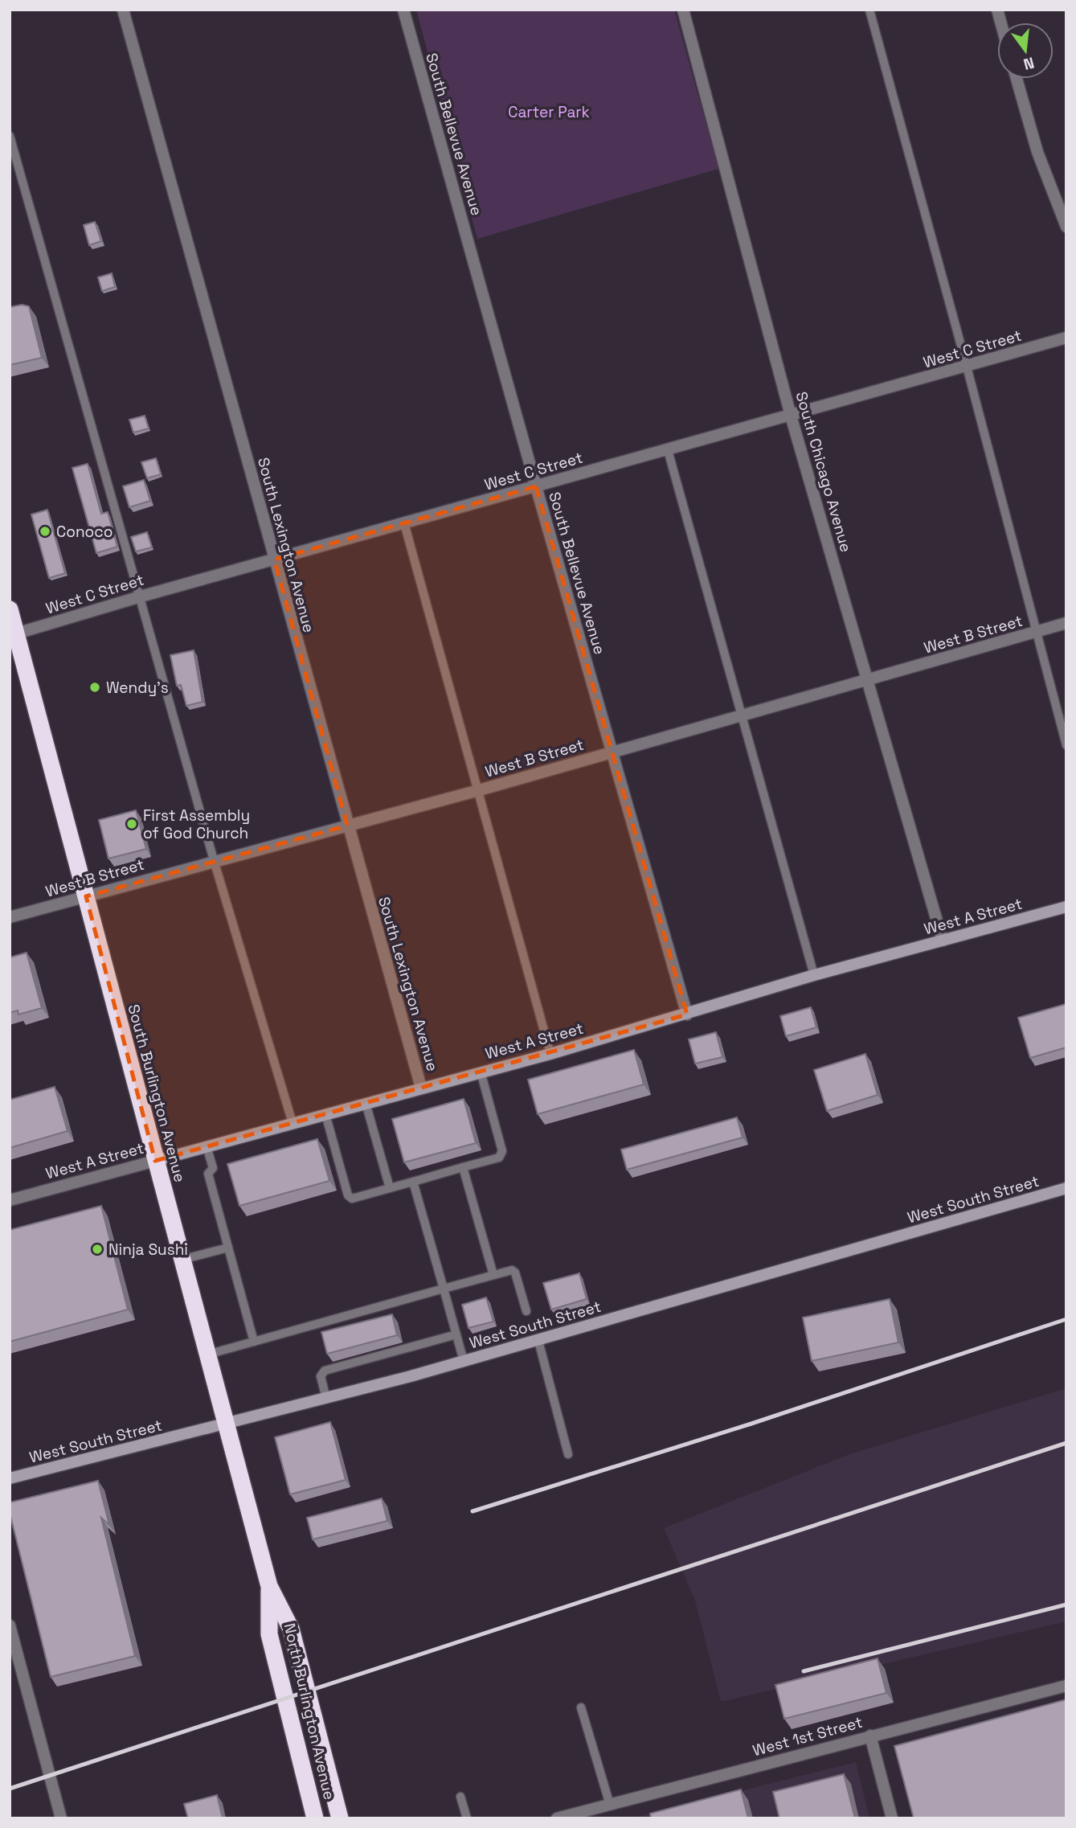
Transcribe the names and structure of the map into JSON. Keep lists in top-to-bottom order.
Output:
{
  "streets": {
    "highway": ["South Burlington Avenue", "North Burlington Avenue"],
    "street": [
      "South Bellevue Avenue",
      "West C Street",
      "South Chicago Avenue",
      "South Lexington Avenue",
      "West B Street",
      "West A Street",
      "West South Street",
      "West 1st Street"
    ]
  },
  "crossings": [
    ["South Bellevue Avenue", "West C Street"],
    ["South Bellevue Avenue", "West B Street"],
    ["South Bellevue Avenue", "West A Street"],
    ["West C Street", "South Chicago Avenue"],
    ["West C Street", "South Lexington Avenue"],
    ["West C Street", "South Burlington Avenue"],
    ["South Chicago Avenue", "West B Street"],
    ["South Chicago Avenue", "West A Street"],
    ["South Lexington Avenue", "West B Street"],
    ["South Lexington Avenue", "West A Street"],
    ["West B Street", "South Burlington Avenue"],
    ["West A Street", "South Burlington Avenue"],
    ["South Burlington Avenue", "West South Street"],
    ["South Burlington Avenue", "North Burlington Avenue"]
  ],
  "parks": ["Carter Park"],
  "places": [
    "Conoco",
    "Wendy's",
    "First Assembly of God Church",
    "Ninja Sushi"
  ],
  "north": "bottom"
}
